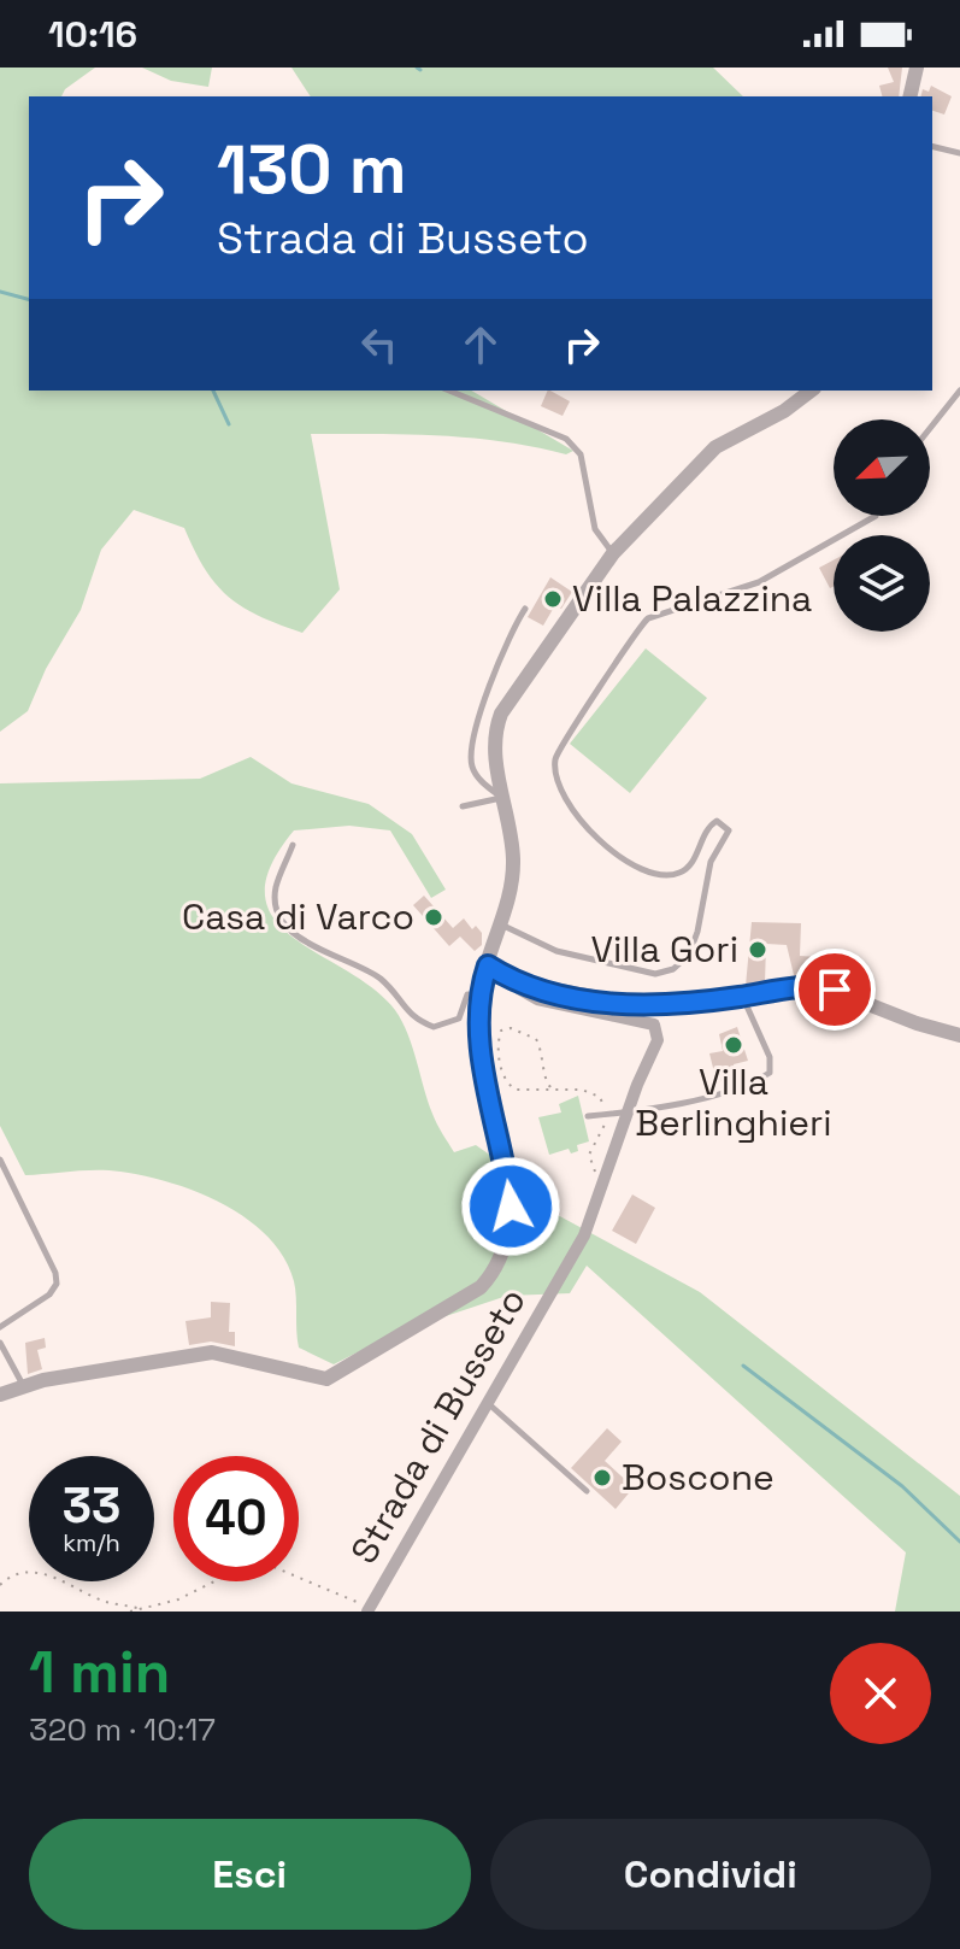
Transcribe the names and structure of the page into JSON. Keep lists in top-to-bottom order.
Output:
{
  "streets": {
    "street": ["Strada di Busseto"]
  },
  "places": [
    "Villa Palazzina",
    "Casa di Varco",
    "Villa Gori",
    "Villa Berlinghieri",
    "Boscone"
  ],
  "north": "bottom left",
  "page": {
    "status": "10:16",
    "turn": ["130 m", "Strada di Busseto"],
    "speed": "33 km/h",
    "limit": "40",
    "heading": ["1 min", "320 m · 10:17"],
    "buttons": ["Esci", "Condividi"]
  }
}
